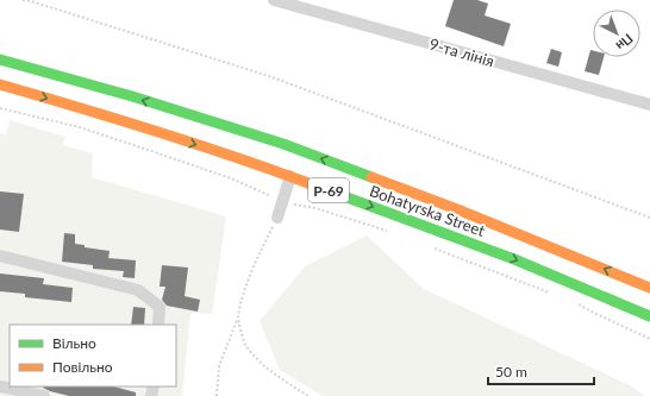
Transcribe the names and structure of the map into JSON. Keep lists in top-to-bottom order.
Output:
{
  "streets": {
    "main road": ["Р-69", "Bohatyrska Street"],
    "street": ["9-та лінія"]
  },
  "legend": ["Вільно", "Повільно"],
  "scale_bar": "50 m",
  "north": "bottom right"
}
